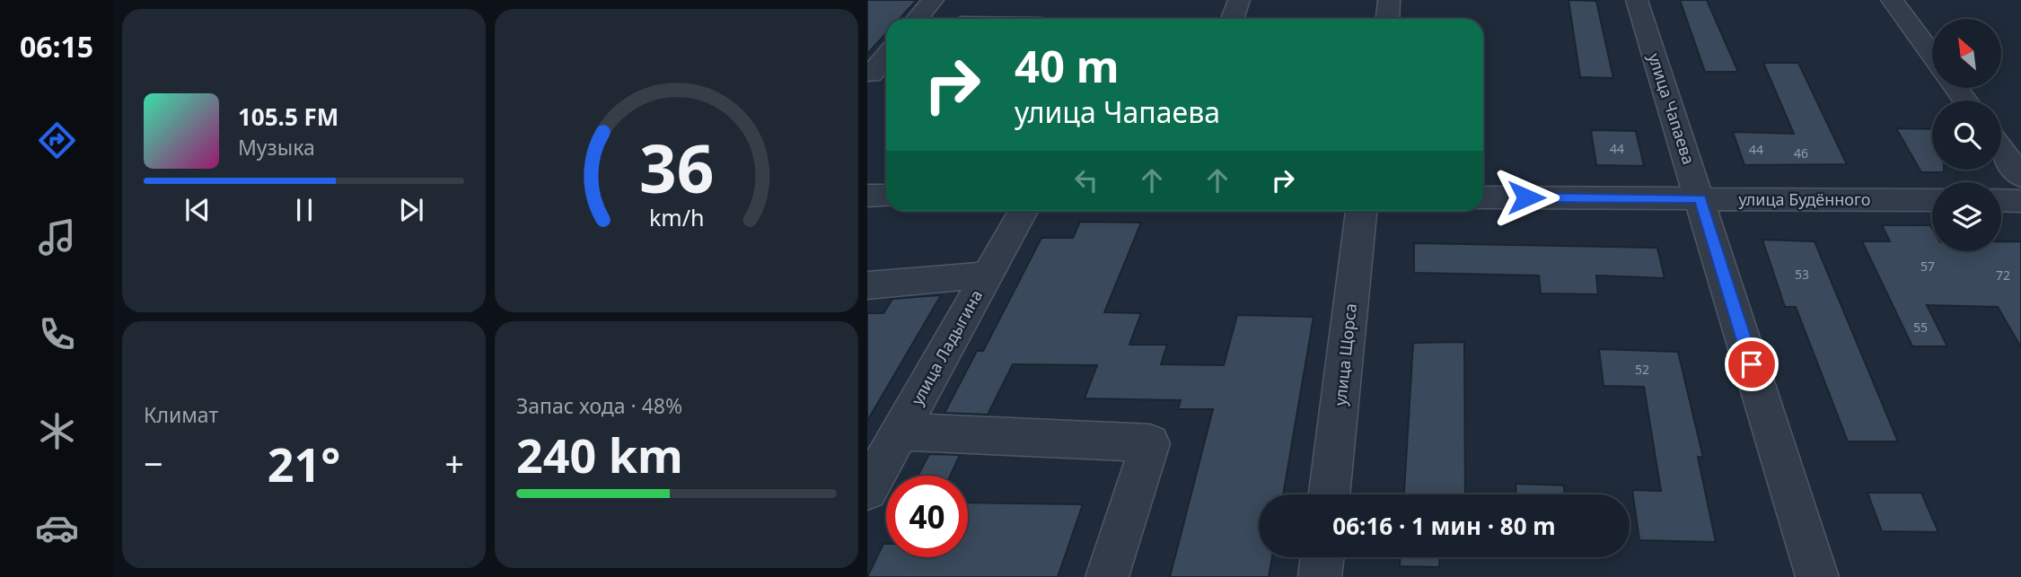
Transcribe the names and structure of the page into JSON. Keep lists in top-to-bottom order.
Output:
{
  "streets": {
    "street": [
      "улица Чапаева",
      "улица Будённого",
      "улица Ладыгина",
      "улица Щорса"
    ]
  },
  "crossings": [
    ["улица Чапаева", "улица Будённого"]
  ],
  "house_numbers": [
    "44",
    "44",
    "46",
    "57",
    "53",
    "72",
    "55",
    "52"
  ],
  "north": "top left",
  "page": {
    "tabs": "06:15",
    "turn": ["40 m", "улица Чапаева"],
    "song": ["105.5 FM", "Музыка"],
    "tile": [
      "Климат",
      ["Запас хода · 48%", "240 km"]
    ],
    "heat": ["−", "21°", "+"],
    "limit": "40",
    "trip": "06:16 · 1 мин · 80 m",
    "gauge": ["36", "km/h"]
  }
}
